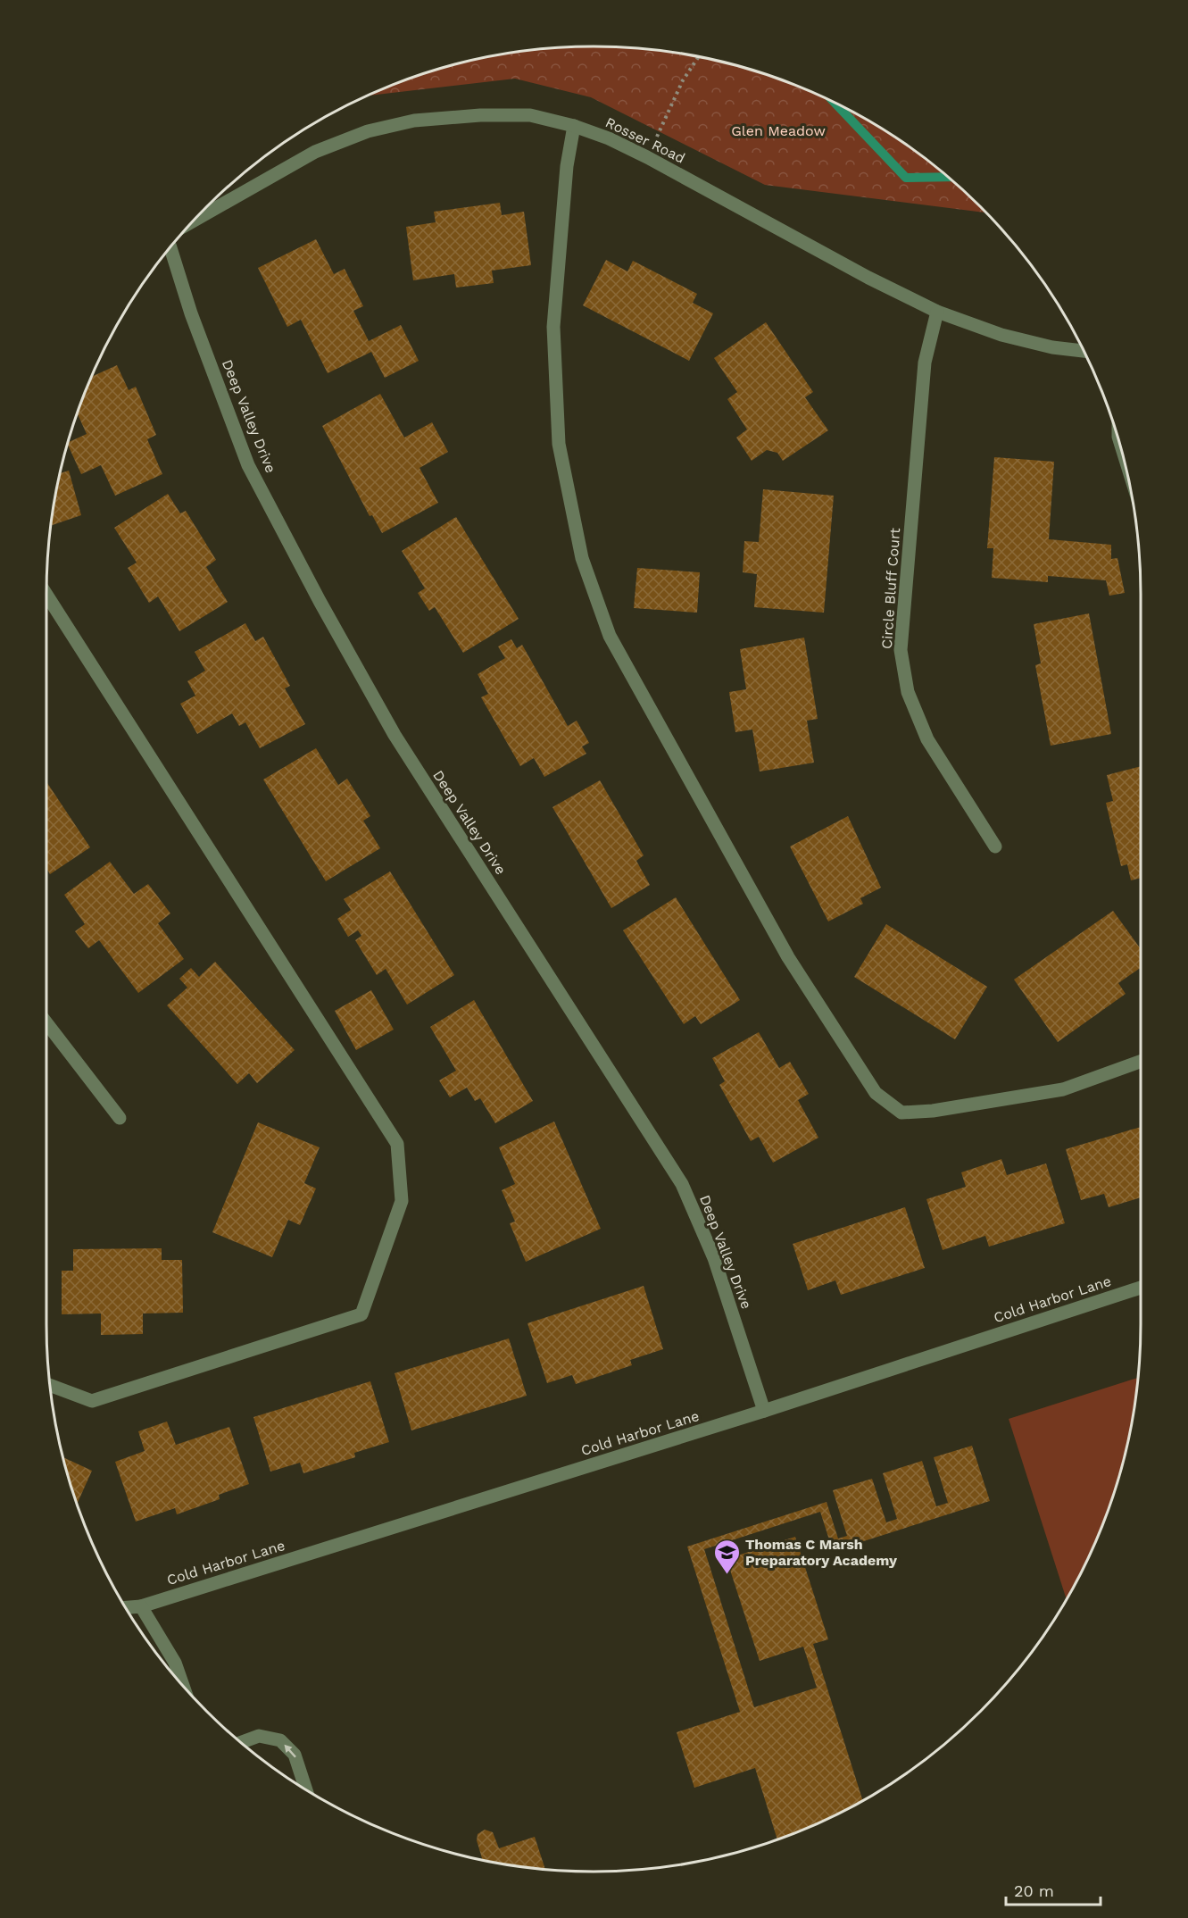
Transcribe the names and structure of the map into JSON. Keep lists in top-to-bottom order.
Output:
{
  "streets": {
    "street": [
      "Rosser Road",
      "Deep Valley Drive",
      "Circle Bluff Court",
      "Cold Harbor Lane"
    ]
  },
  "crossings": [
    ["Rosser Road", "Circle Bluff Court"],
    ["Deep Valley Drive", "Cold Harbor Lane"]
  ],
  "parks": ["Glen Meadow"],
  "places": {
    "school or university": ["Thomas C Marsh Preparatory Academy"]
  },
  "scale_bar": "20 m"
}
